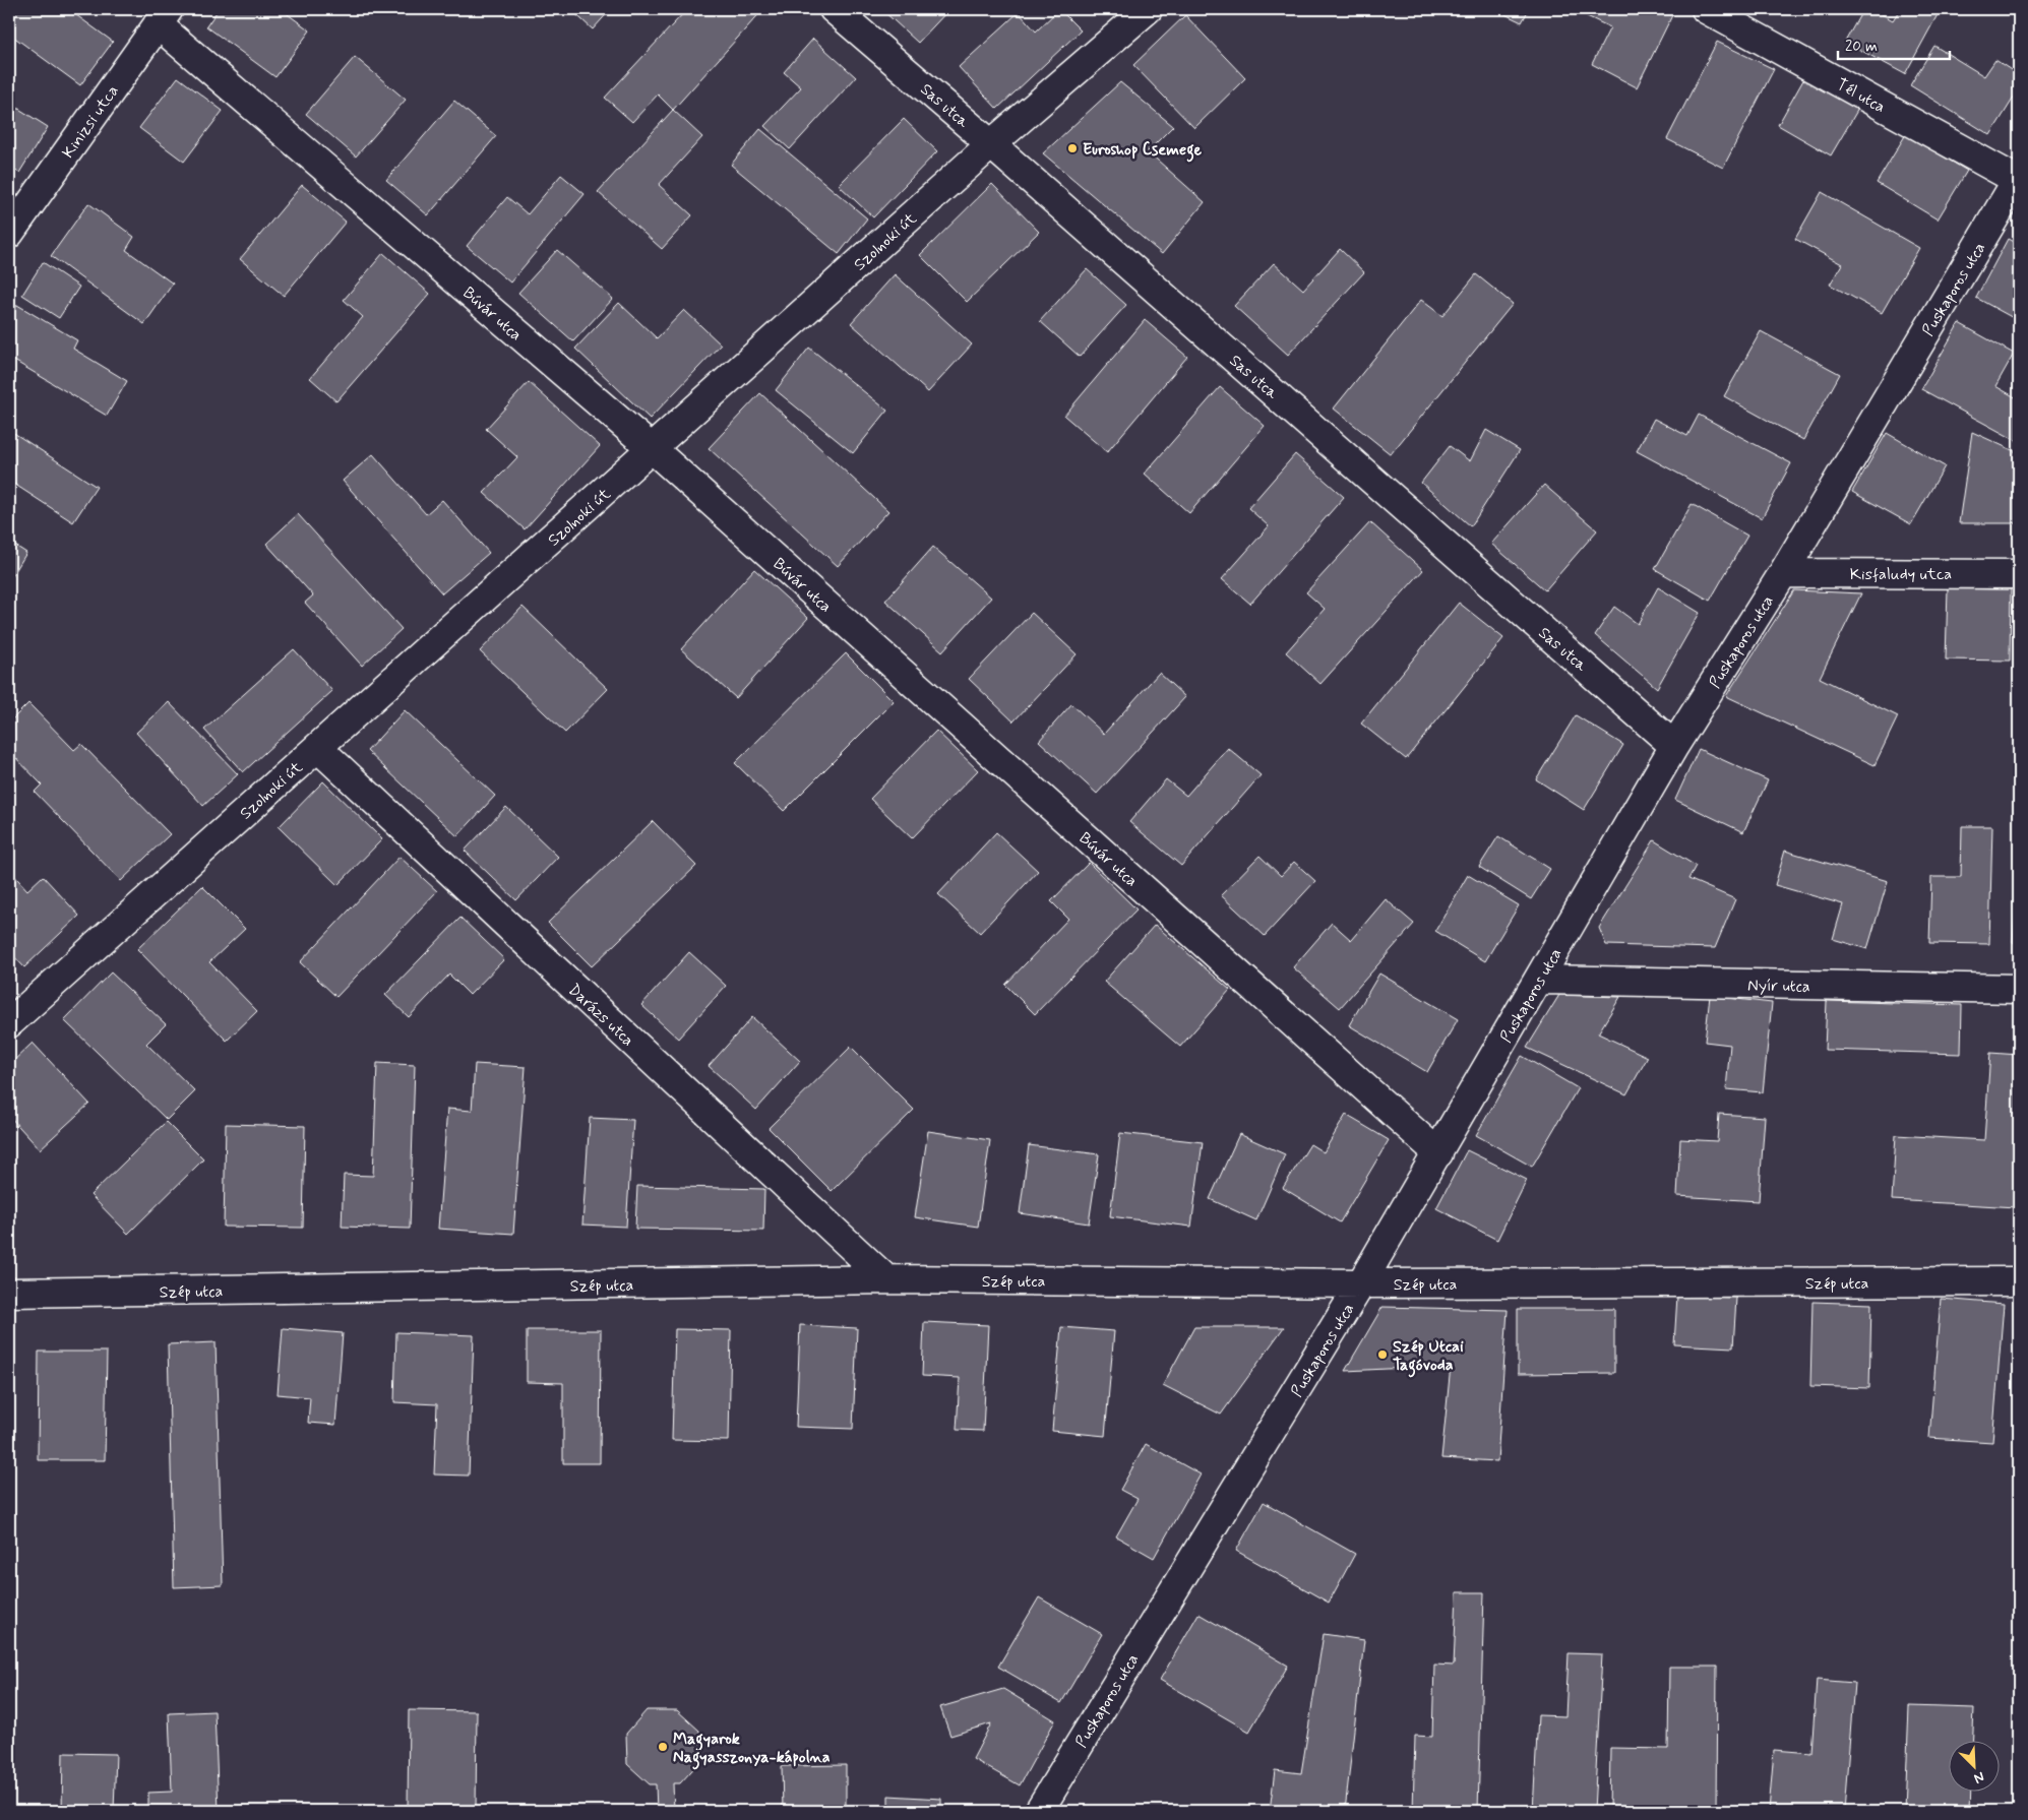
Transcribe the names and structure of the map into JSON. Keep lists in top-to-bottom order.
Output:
{
  "streets": {
    "street": [
      "Tél utca",
      "Sas utca",
      "Kinizsi utca",
      "Szolnoki út",
      "Puskaporos utca",
      "Búvár utca",
      "Kisfaludy utca",
      "Nyír utca",
      "Darázs utca",
      "Szép utca"
    ]
  },
  "crossings": [
    ["Tél utca", "Puskaporos utca"],
    ["Sas utca", "Szolnoki út"],
    ["Sas utca", "Puskaporos utca"],
    ["Kinizsi utca", "Búvár utca"],
    ["Szolnoki út", "Búvár utca"],
    ["Szolnoki út", "Darázs utca"],
    ["Puskaporos utca", "Búvár utca"],
    ["Puskaporos utca", "Kisfaludy utca"],
    ["Puskaporos utca", "Nyír utca"],
    ["Puskaporos utca", "Szép utca"],
    ["Darázs utca", "Szép utca"]
  ],
  "places": ["Euroshop Csemege", "Szép Utcai Tagóvoda", "Magyarok Nagyasszonya-kápolna"],
  "scale_bar": "20 m",
  "north": "bottom right"
}
